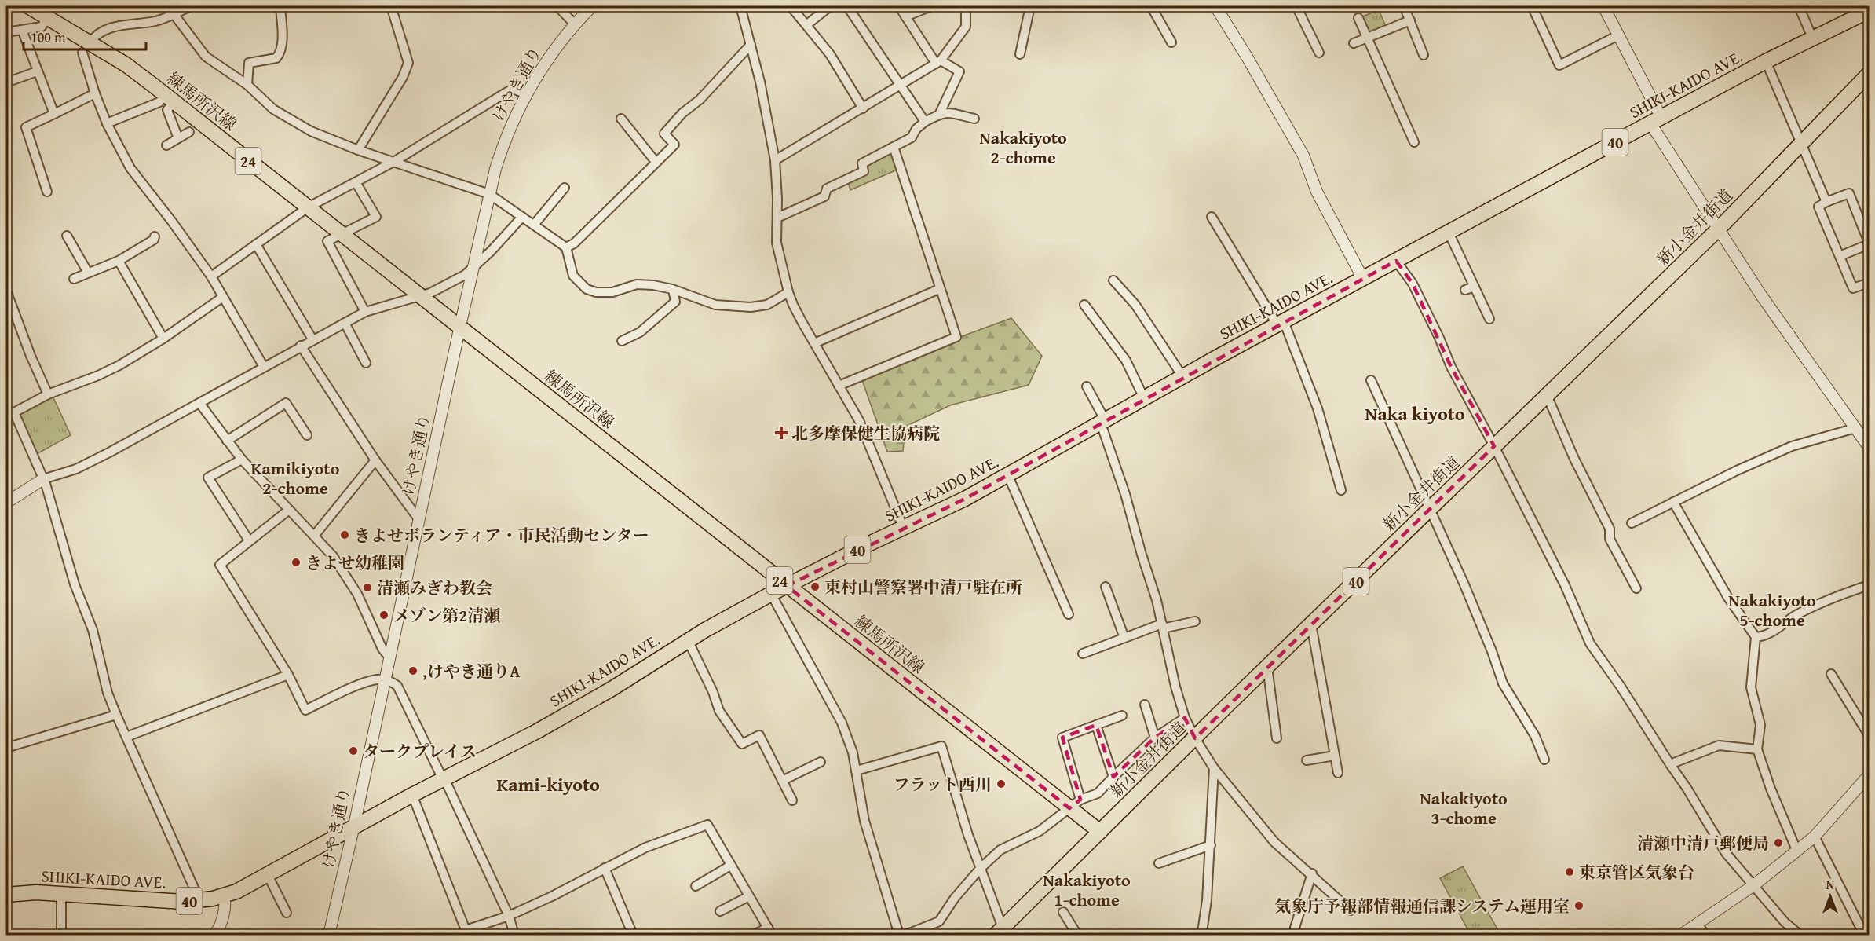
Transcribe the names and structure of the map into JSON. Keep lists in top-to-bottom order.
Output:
{
  "streets": {
    "main road": [
      "SHIKI-KAIDO AVE.",
      "練馬所沢線",
      "40",
      "24",
      "新小金井街道"
    ],
    "street": ["けやき通り"]
  },
  "crossings": [
    ["けやき通り", "SHIKI-KAIDO AVE."],
    ["けやき通り", "練馬所沢線"],
    ["SHIKI-KAIDO AVE.", "練馬所沢線"],
    ["練馬所沢線", "新小金井街道"]
  ],
  "districts": [
    "Nakakiyoto 2-chome",
    "Naka kiyoto",
    "Kamikiyoto 2-chome",
    "Nakakiyoto 5-chome",
    "Kami-kiyoto",
    "Nakakiyoto 3-chome",
    "Nakakiyoto 1-chome"
  ],
  "places": {
    "health": ["北多摩保健生協病院"],
    "other": [
      "きよせボランティア・市民活動センター",
      "きよせ幼稚園",
      "東村山警察署中清戸駐在所",
      "清瀬みぎわ教会",
      "メゾン第2清瀬",
      ",けやき通りA",
      "タークプレイス",
      "フラット西川",
      "清瀬中清戸郵便局",
      "東京管区気象台",
      "気象庁予報部情報通信課システム運用室"
    ]
  },
  "scale_bar": "100 m",
  "north": "top"
}
